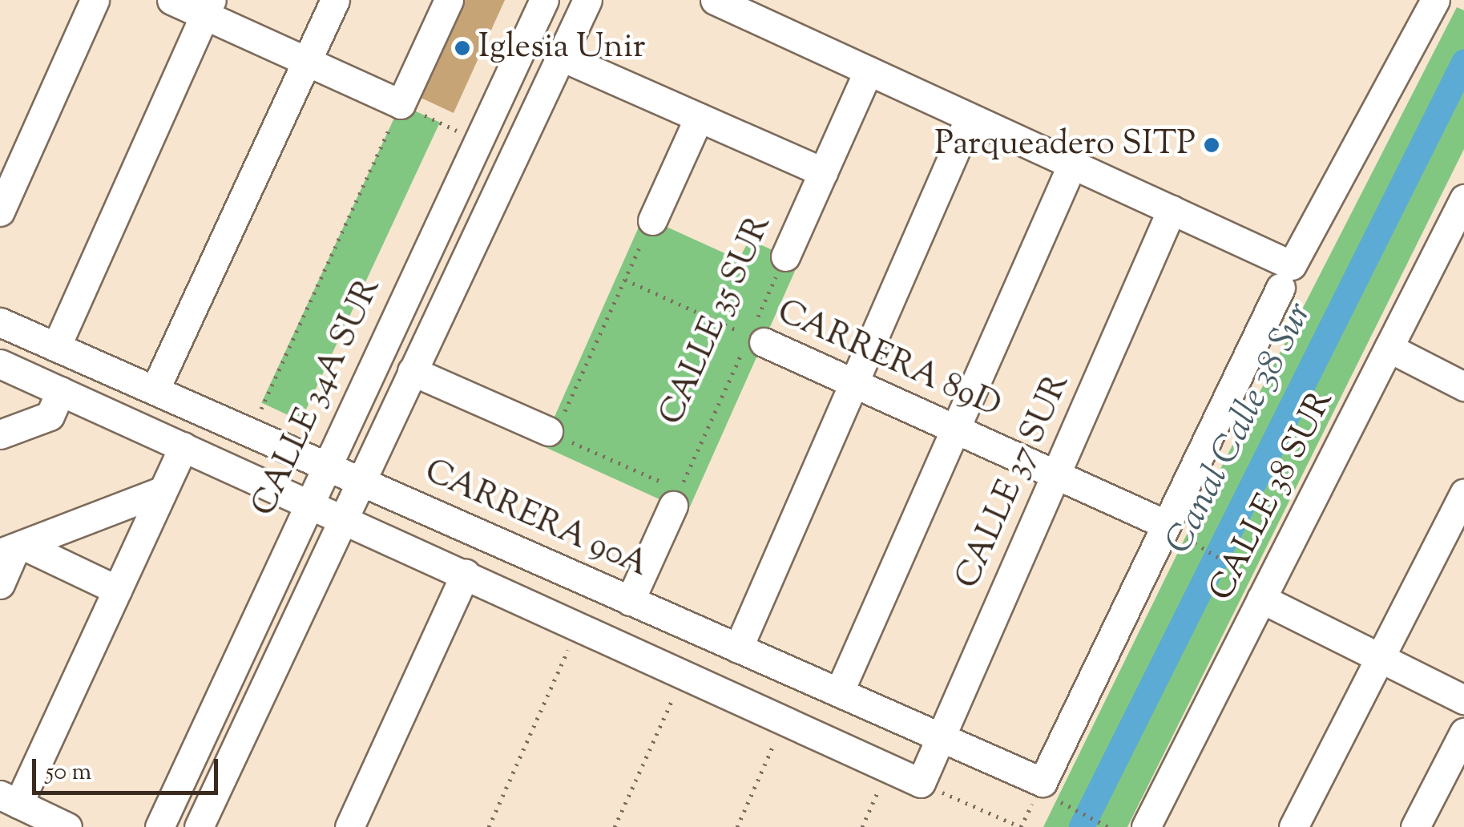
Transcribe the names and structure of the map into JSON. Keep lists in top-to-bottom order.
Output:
{
  "streets": {
    "street": [
      "CALLE 35 SUR",
      "CARRERA 89D",
      "CALLE 34A SUR",
      "CALLE 37 SUR",
      "CALLE 38 SUR",
      "CARRERA 90A"
    ]
  },
  "crossings": [
    ["CALLE 35 SUR", "CARRERA 89D"],
    ["CARRERA 89D", "CALLE 37 SUR"],
    ["CALLE 34A SUR", "CARRERA 90A"],
    ["CALLE 37 SUR", "CARRERA 90A"]
  ],
  "water": ["Canal Calle 38 Sur"],
  "places": ["Iglesia Unir", "Parqueadero SITP"],
  "scale_bar": "50 m"
}
